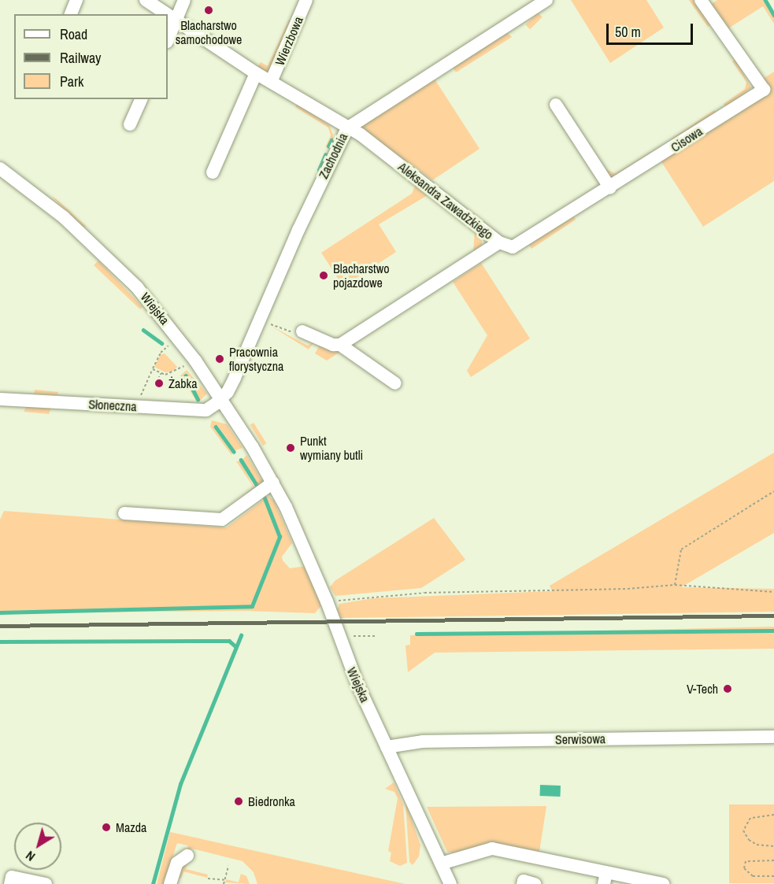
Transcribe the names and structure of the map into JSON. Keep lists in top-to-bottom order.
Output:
{
  "streets": {
    "street": [
      "Wierzbowa",
      "Cisowa",
      "Zachodnia",
      "Aleksandra Zawadzkiego",
      "Wiejska",
      "Słoneczna",
      "Serwisowa"
    ]
  },
  "crossings": [
    ["Wierzbowa", "Aleksandra Zawadzkiego"],
    ["Cisowa", "Aleksandra Zawadzkiego"],
    ["Zachodnia", "Aleksandra Zawadzkiego"],
    ["Zachodnia", "Wiejska"],
    ["Zachodnia", "Słoneczna"],
    ["Wiejska", "Słoneczna"],
    ["Wiejska", "Serwisowa"]
  ],
  "places": [
    "Blacharstwo samochodowe",
    "Blacharstwo pojazdowe",
    "Pracownia florystyczna",
    "Żabka",
    "Punkt wymiany butli",
    "V-Tech",
    "Biedronka",
    "Mazda"
  ],
  "legend": ["Road", "Railway", "Park"],
  "scale_bar": "50 m",
  "north": "bottom left"
}
